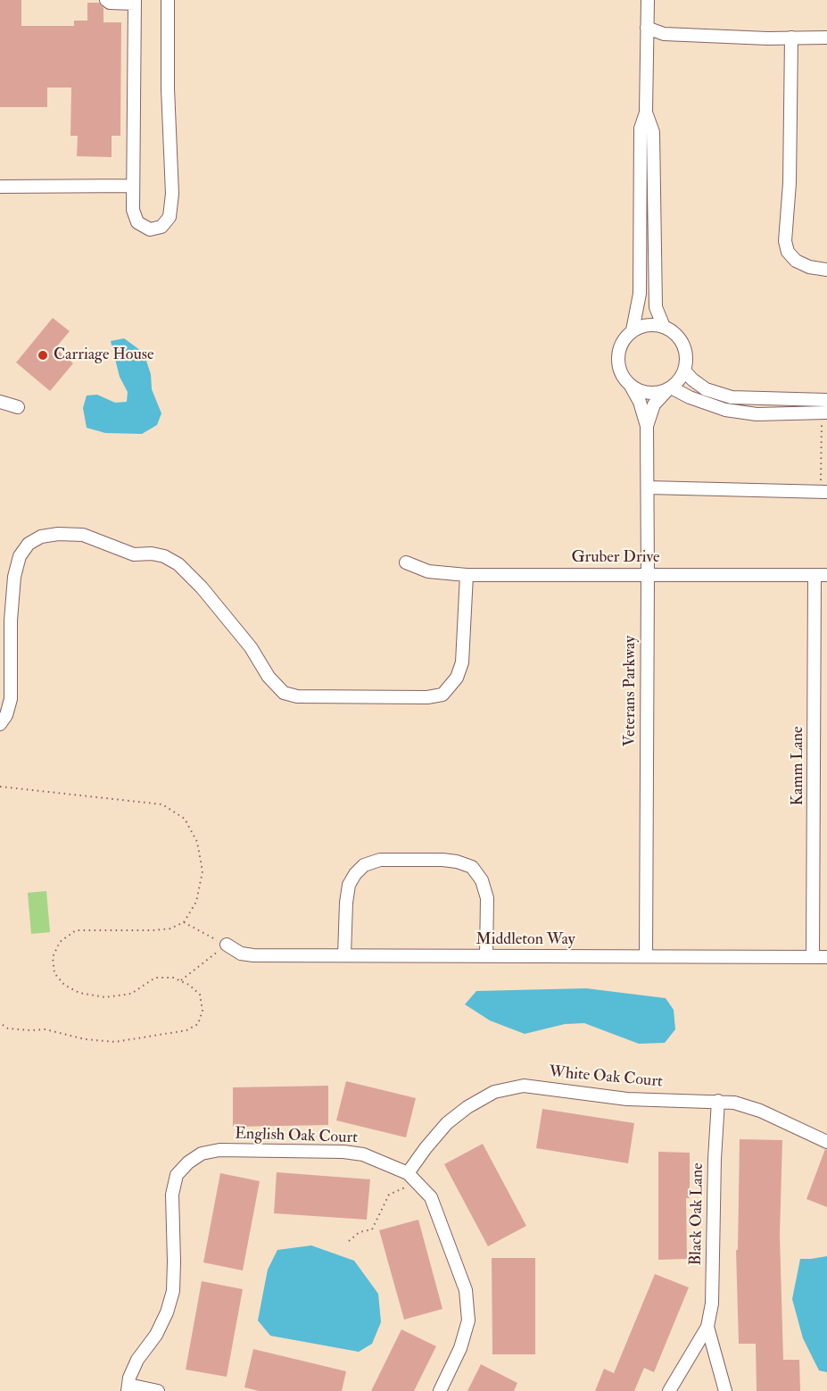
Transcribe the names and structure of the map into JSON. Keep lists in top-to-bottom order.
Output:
{
  "streets": {
    "street": [
      "Gruber Drive",
      "Veterans Parkway",
      "Kamm Lane",
      "Middleton Way",
      "White Oak Court",
      "English Oak Court",
      "Black Oak Lane"
    ]
  },
  "crossings": [
    ["Gruber Drive", "Veterans Parkway"],
    ["Gruber Drive", "Kamm Lane"],
    ["Veterans Parkway", "Middleton Way"],
    ["Kamm Lane", "Middleton Way"],
    ["White Oak Court", "English Oak Court"],
    ["White Oak Court", "Black Oak Lane"]
  ],
  "places": ["Carriage House"]
}
